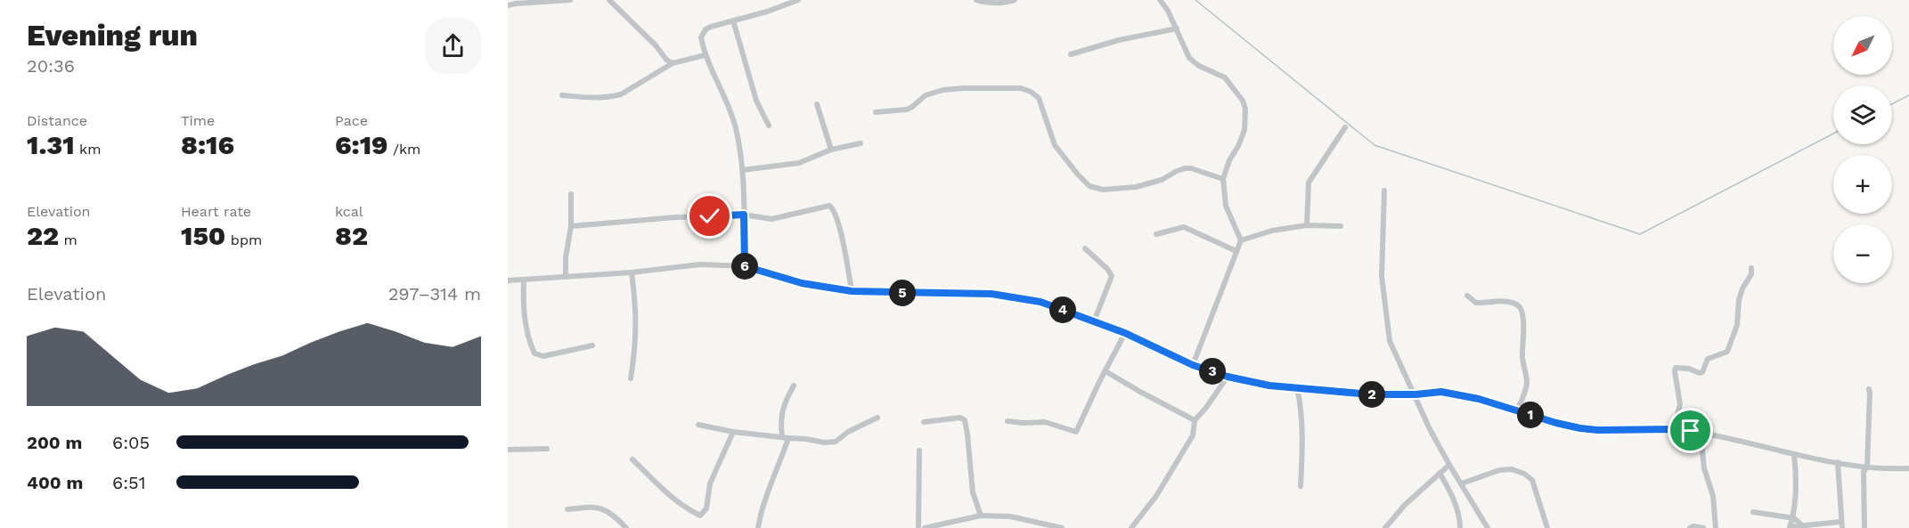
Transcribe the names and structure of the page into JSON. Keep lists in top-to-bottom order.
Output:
{
  "north": "bottom left",
  "page": {
    "heading": ["Evening run", "20:36"],
    "map_buttons": ["+", "−"],
    "stats": [
      ["Distance", "1.31 km"],
      ["Time", "8:16"],
      ["Pace", "6:19 /km"],
      ["Elevation", "22 m"],
      ["Heart rate", "150 bpm"],
      ["kcal", "82"]
    ],
    "pins": [
      "6",
      "5",
      "4",
      "3",
      "2",
      "1"
    ],
    "chart": ["Elevation", "297–314 m"],
    "list": [
      {
        "name": "200 m",
        "note": "6:05"
      },
      {
        "name": "400 m",
        "note": "6:51"
      }
    ]
  }
}
